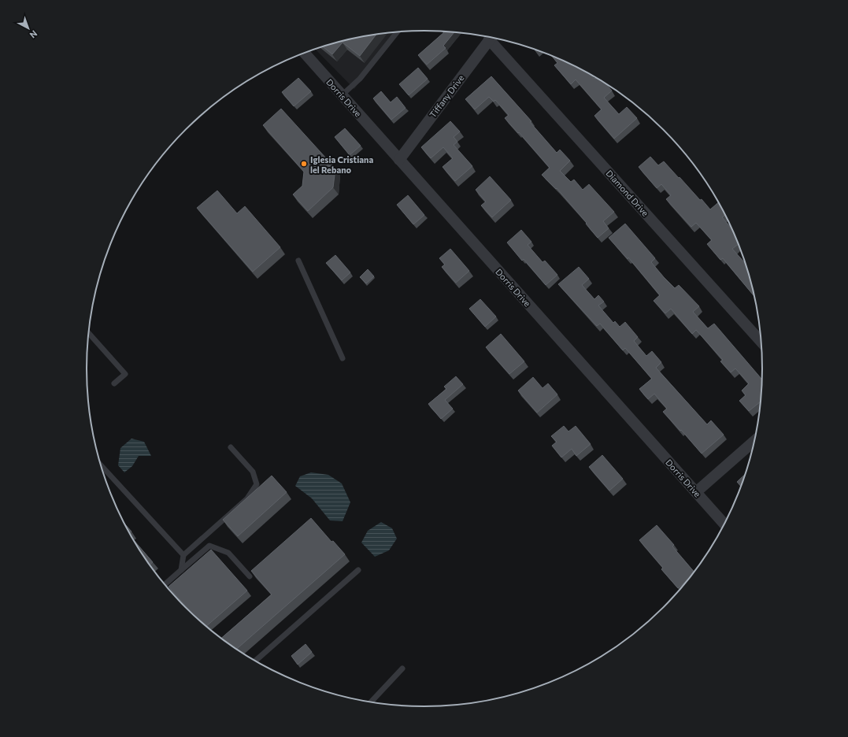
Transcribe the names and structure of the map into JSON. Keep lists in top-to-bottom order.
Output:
{
  "streets": {
    "street": ["Tiffany Drive", "Dorris Drive", "Diamond Drive"]
  },
  "crossings": [
    ["Tiffany Drive", "Dorris Drive"]
  ],
  "places": ["Iglesia Cristiana lel Rebano"],
  "north": "bottom right"
}
